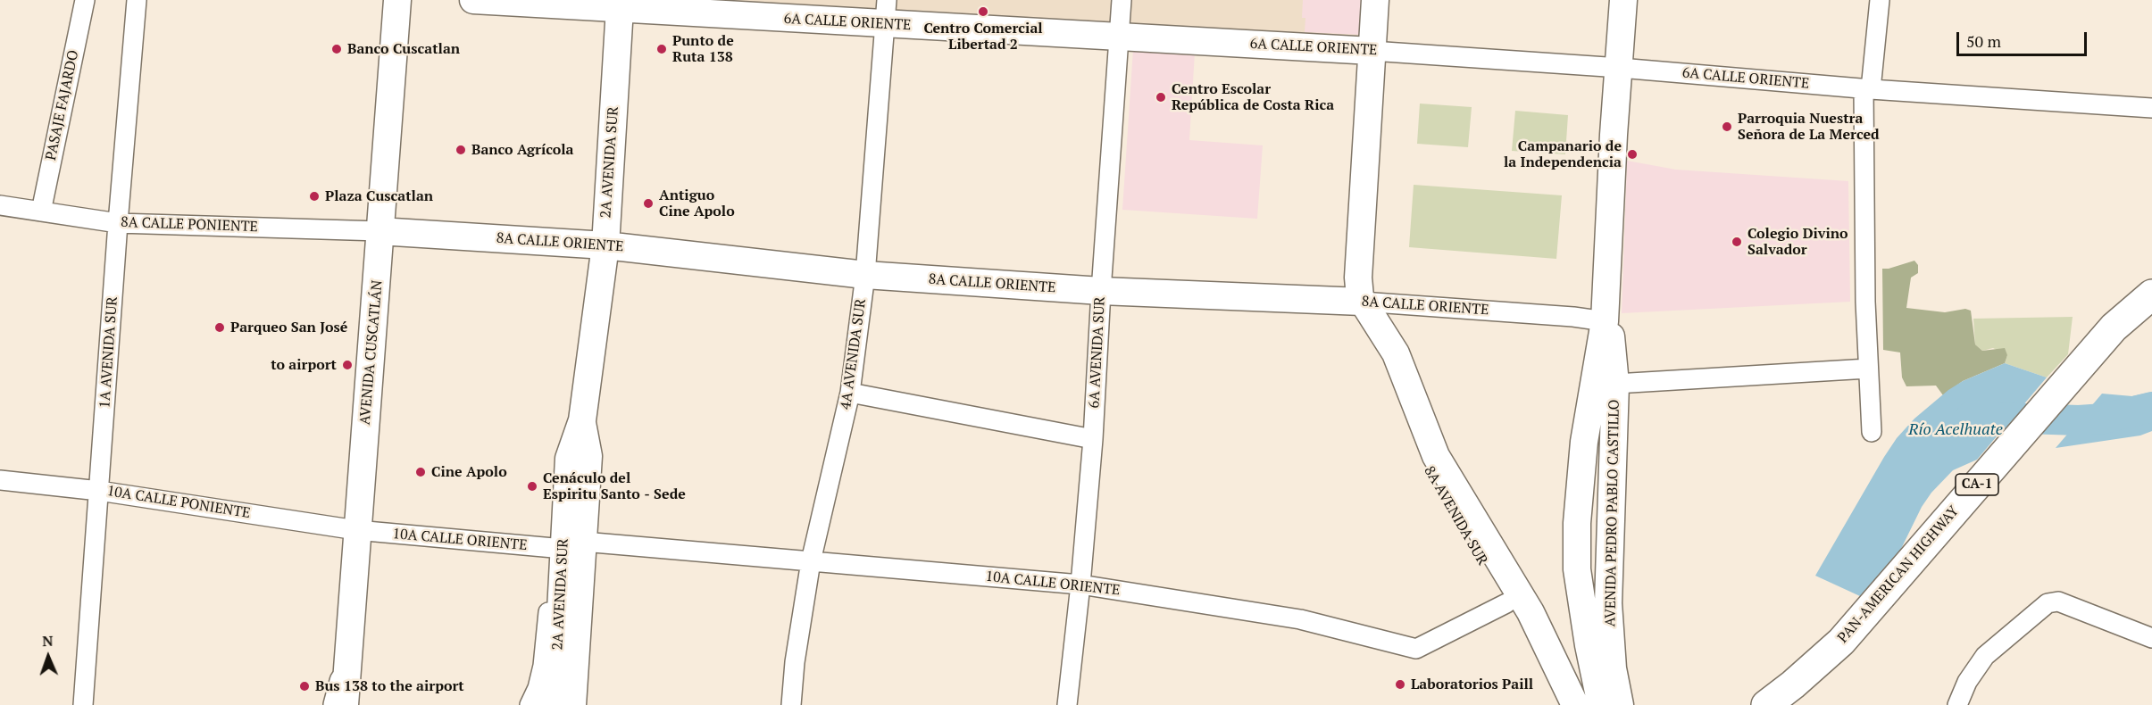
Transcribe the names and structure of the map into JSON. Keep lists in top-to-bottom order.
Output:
{
  "streets": {
    "highway": ["CA-1", "PAN-AMERICAN HIGHWAY"],
    "main road": [
      "6A CALLE ORIENTE",
      "2A AVENIDA SUR",
      "8A CALLE ORIENTE",
      "AVENIDA CUSCATLÁN",
      "AVENIDA PEDRO PABLO CASTILLO",
      "8A AVENIDA SUR"
    ],
    "street": [
      "PASAJE FAJARDO",
      "8A CALLE PONIENTE",
      "1A AVENIDA SUR",
      "6A AVENIDA SUR",
      "4A AVENIDA SUR",
      "10A CALLE PONIENTE",
      "10A CALLE ORIENTE"
    ]
  },
  "crossings": [
    ["6A CALLE ORIENTE", "2A AVENIDA SUR"],
    ["6A CALLE ORIENTE", "6A AVENIDA SUR"],
    ["6A CALLE ORIENTE", "4A AVENIDA SUR"],
    ["6A CALLE ORIENTE", "AVENIDA PEDRO PABLO CASTILLO"],
    ["PASAJE FAJARDO", "8A CALLE PONIENTE"],
    ["2A AVENIDA SUR", "8A CALLE ORIENTE"],
    ["2A AVENIDA SUR", "10A CALLE ORIENTE"],
    ["8A CALLE PONIENTE", "8A CALLE ORIENTE"],
    ["8A CALLE PONIENTE", "1A AVENIDA SUR"],
    ["8A CALLE PONIENTE", "AVENIDA CUSCATLÁN"],
    ["8A CALLE ORIENTE", "AVENIDA CUSCATLÁN"],
    ["8A CALLE ORIENTE", "6A AVENIDA SUR"],
    ["8A CALLE ORIENTE", "4A AVENIDA SUR"],
    ["8A CALLE ORIENTE", "AVENIDA PEDRO PABLO CASTILLO"],
    ["8A CALLE ORIENTE", "8A AVENIDA SUR"],
    ["1A AVENIDA SUR", "10A CALLE PONIENTE"],
    ["AVENIDA CUSCATLÁN", "10A CALLE PONIENTE"],
    ["AVENIDA CUSCATLÁN", "10A CALLE ORIENTE"],
    ["6A AVENIDA SUR", "10A CALLE ORIENTE"],
    ["4A AVENIDA SUR", "10A CALLE ORIENTE"],
    ["10A CALLE PONIENTE", "10A CALLE ORIENTE"],
    ["8A AVENIDA SUR", "10A CALLE ORIENTE"]
  ],
  "water": ["Río Acelhuate"],
  "places": [
    "Centro Comercial Libertad 2",
    "Banco Cuscatlan",
    "Punto de Ruta 138",
    "Centro Escolar República de Costa Rica",
    "Parroquia Nuestra Señora de La Merced",
    "Banco Agrícola",
    "Campanario de la Independencia",
    "Plaza Cuscatlan",
    "Antiguo Cine Apolo",
    "Colegio Divino Salvador",
    "Parqueo San José",
    "to airport",
    "Cine Apolo",
    "Cenáculo del Espiritu Santo - Sede",
    "Laboratorios Paill",
    "Bus 138 to the airport"
  ],
  "scale_bar": "50 m",
  "north": "top"
}
